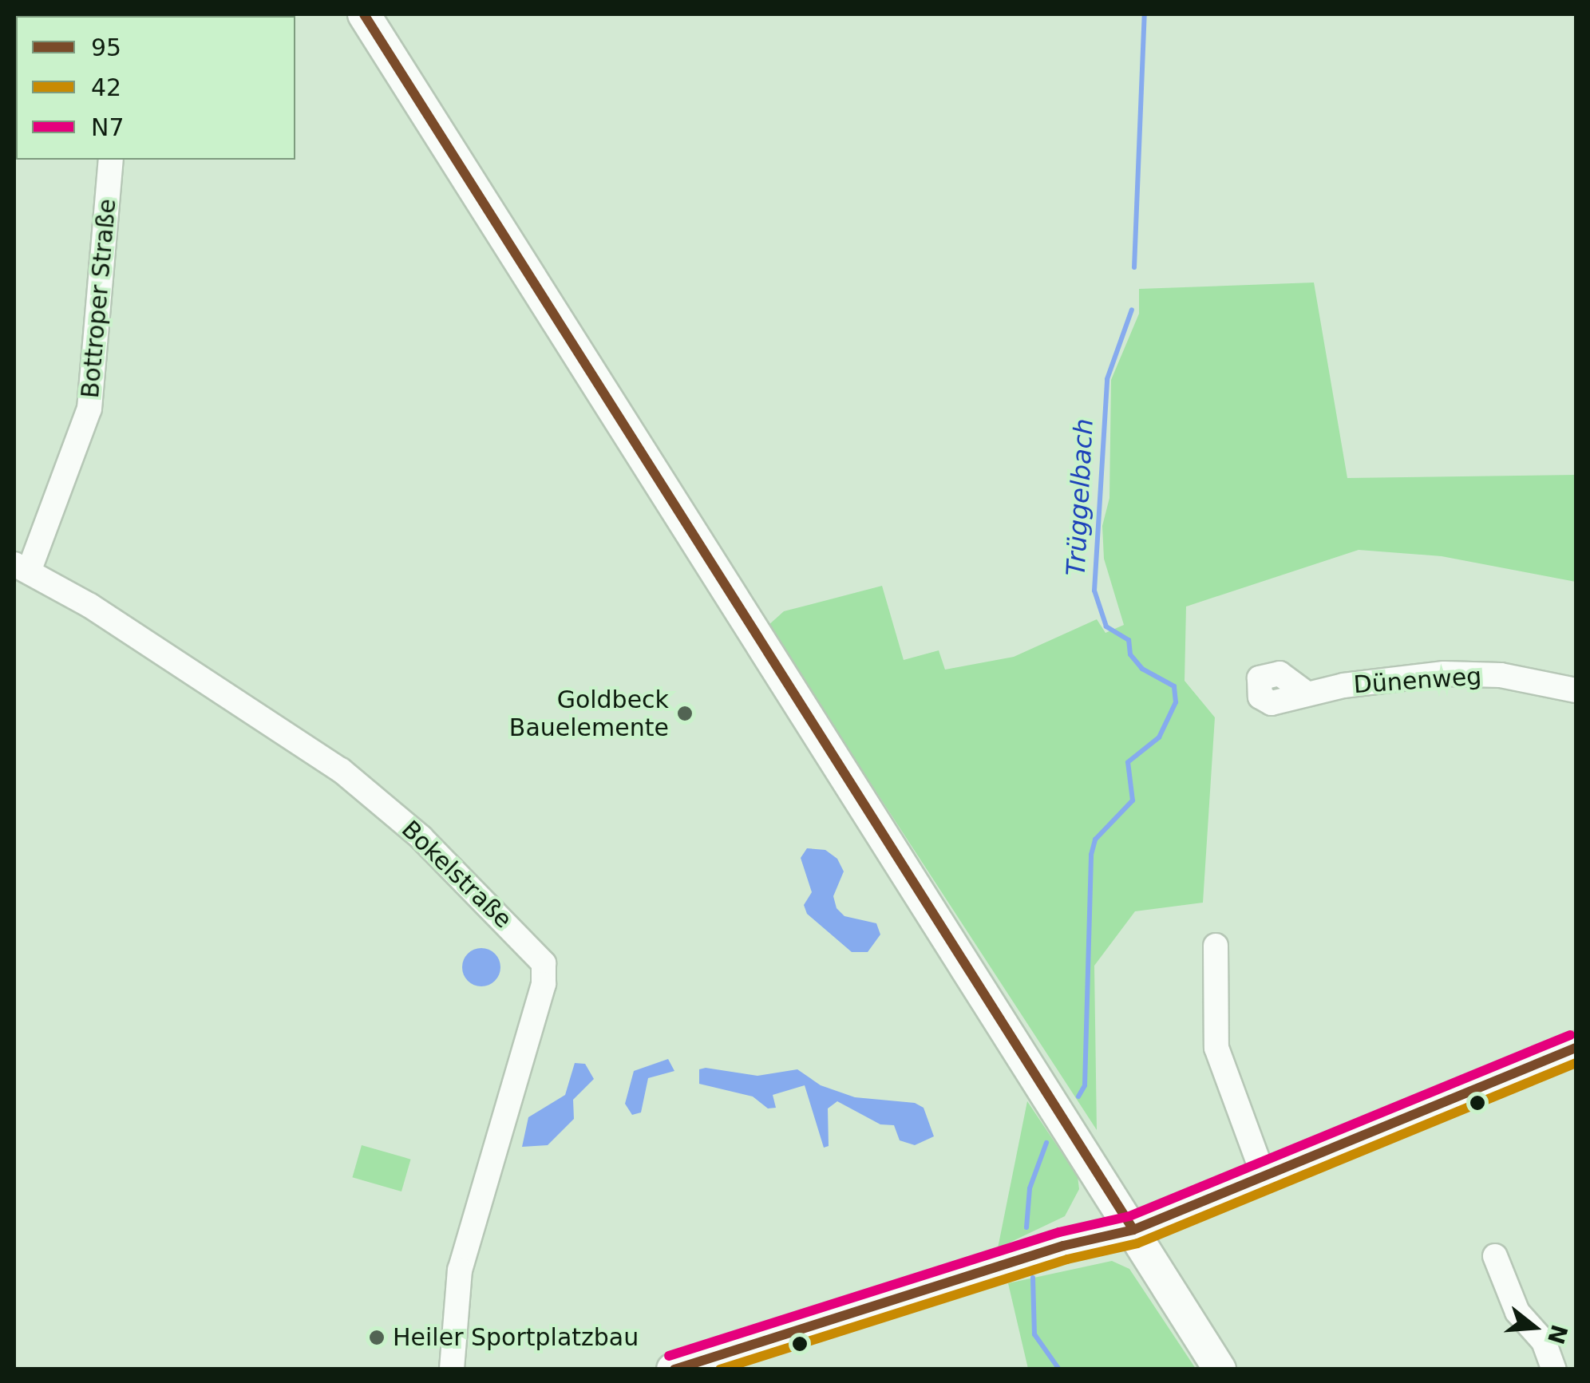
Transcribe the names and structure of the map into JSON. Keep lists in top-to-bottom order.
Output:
{
  "streets": {
    "street": ["Bottroper Straße", "Dünenweg", "Bokelstraße"]
  },
  "crossings": [
    ["Bottroper Straße", "Bokelstraße"]
  ],
  "water": ["Trüggelbach"],
  "places": ["Goldbeck Bauelemente", "Heiler Sportplatzbau"],
  "lines": ["transit line 95", "transit line N7", "transit line 42"],
  "legend": ["95", "42", "N7"],
  "north": "right"
}
